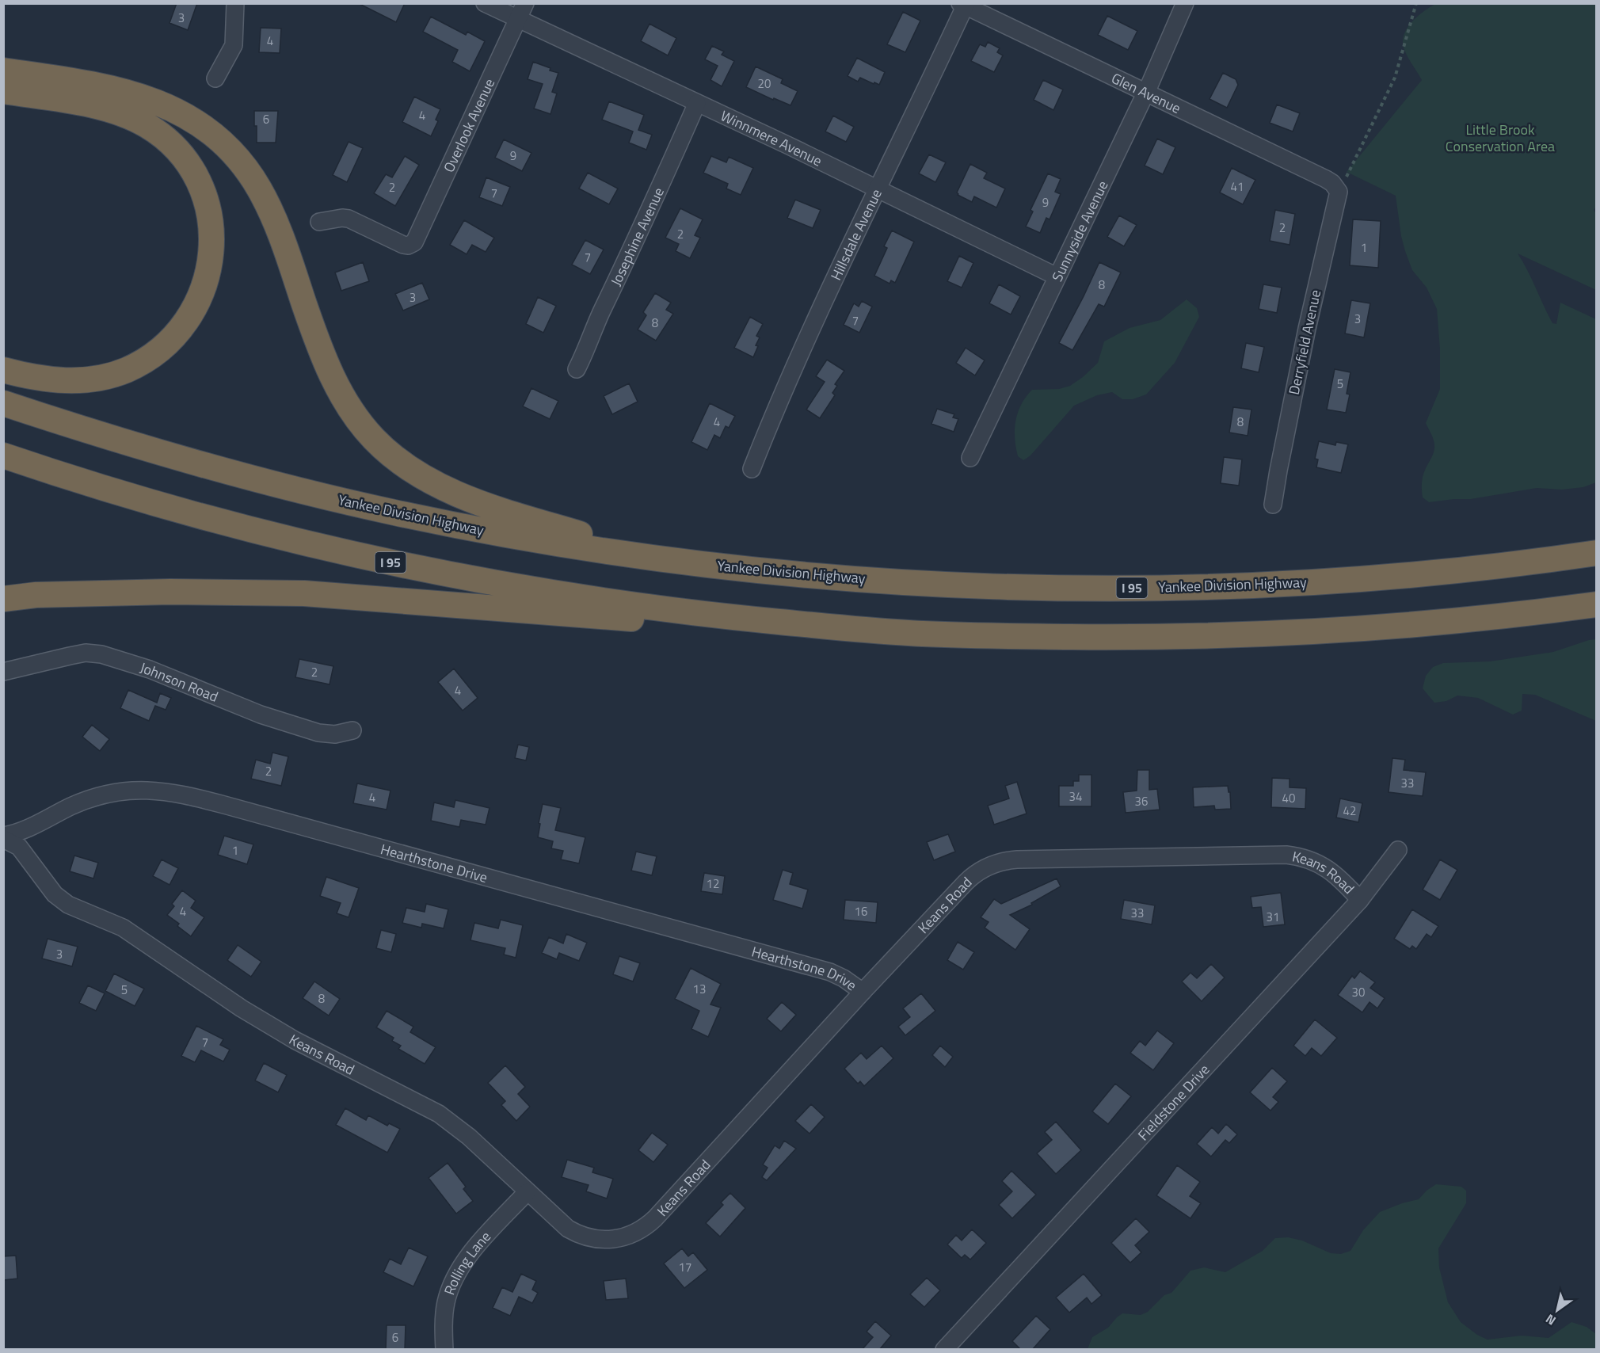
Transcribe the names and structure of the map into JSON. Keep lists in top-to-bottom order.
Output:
{
  "streets": {
    "highway": ["Yankee Division Highway", "I 95"],
    "street": [
      "Glen Avenue",
      "Overlook Avenue",
      "Winnmere Avenue",
      "Sunnyside Avenue",
      "Hillsdale Avenue",
      "Josephine Avenue",
      "Derryfield Avenue",
      "Johnson Road",
      "Hearthstone Drive",
      "Keans Road",
      "Fieldstone Drive",
      "Rolling Lane"
    ]
  },
  "crossings": [
    ["Glen Avenue", "Sunnyside Avenue"],
    ["Glen Avenue", "Hillsdale Avenue"],
    ["Glen Avenue", "Derryfield Avenue"],
    ["Overlook Avenue", "Winnmere Avenue"],
    ["Winnmere Avenue", "Sunnyside Avenue"],
    ["Winnmere Avenue", "Hillsdale Avenue"],
    ["Winnmere Avenue", "Josephine Avenue"],
    ["Hearthstone Drive", "Keans Road"],
    ["Keans Road", "Fieldstone Drive"],
    ["Keans Road", "Rolling Lane"]
  ],
  "parks": ["Little Brook Conservation Area"],
  "house_numbers": [
    "3",
    "4",
    "20",
    "4",
    "6",
    "9",
    "41",
    "2",
    "7",
    "9",
    "2",
    "2",
    "1",
    "7",
    "8",
    "3",
    "3",
    "7",
    "8",
    "5",
    "4",
    "8",
    "2",
    "4",
    "2",
    "33",
    "34",
    "4",
    "40",
    "36",
    "42",
    "1",
    "12",
    "4",
    "16",
    "33",
    "31",
    "3",
    "13",
    "5",
    "30",
    "8",
    "7",
    "17",
    "6"
  ],
  "north": "bottom left"
}
